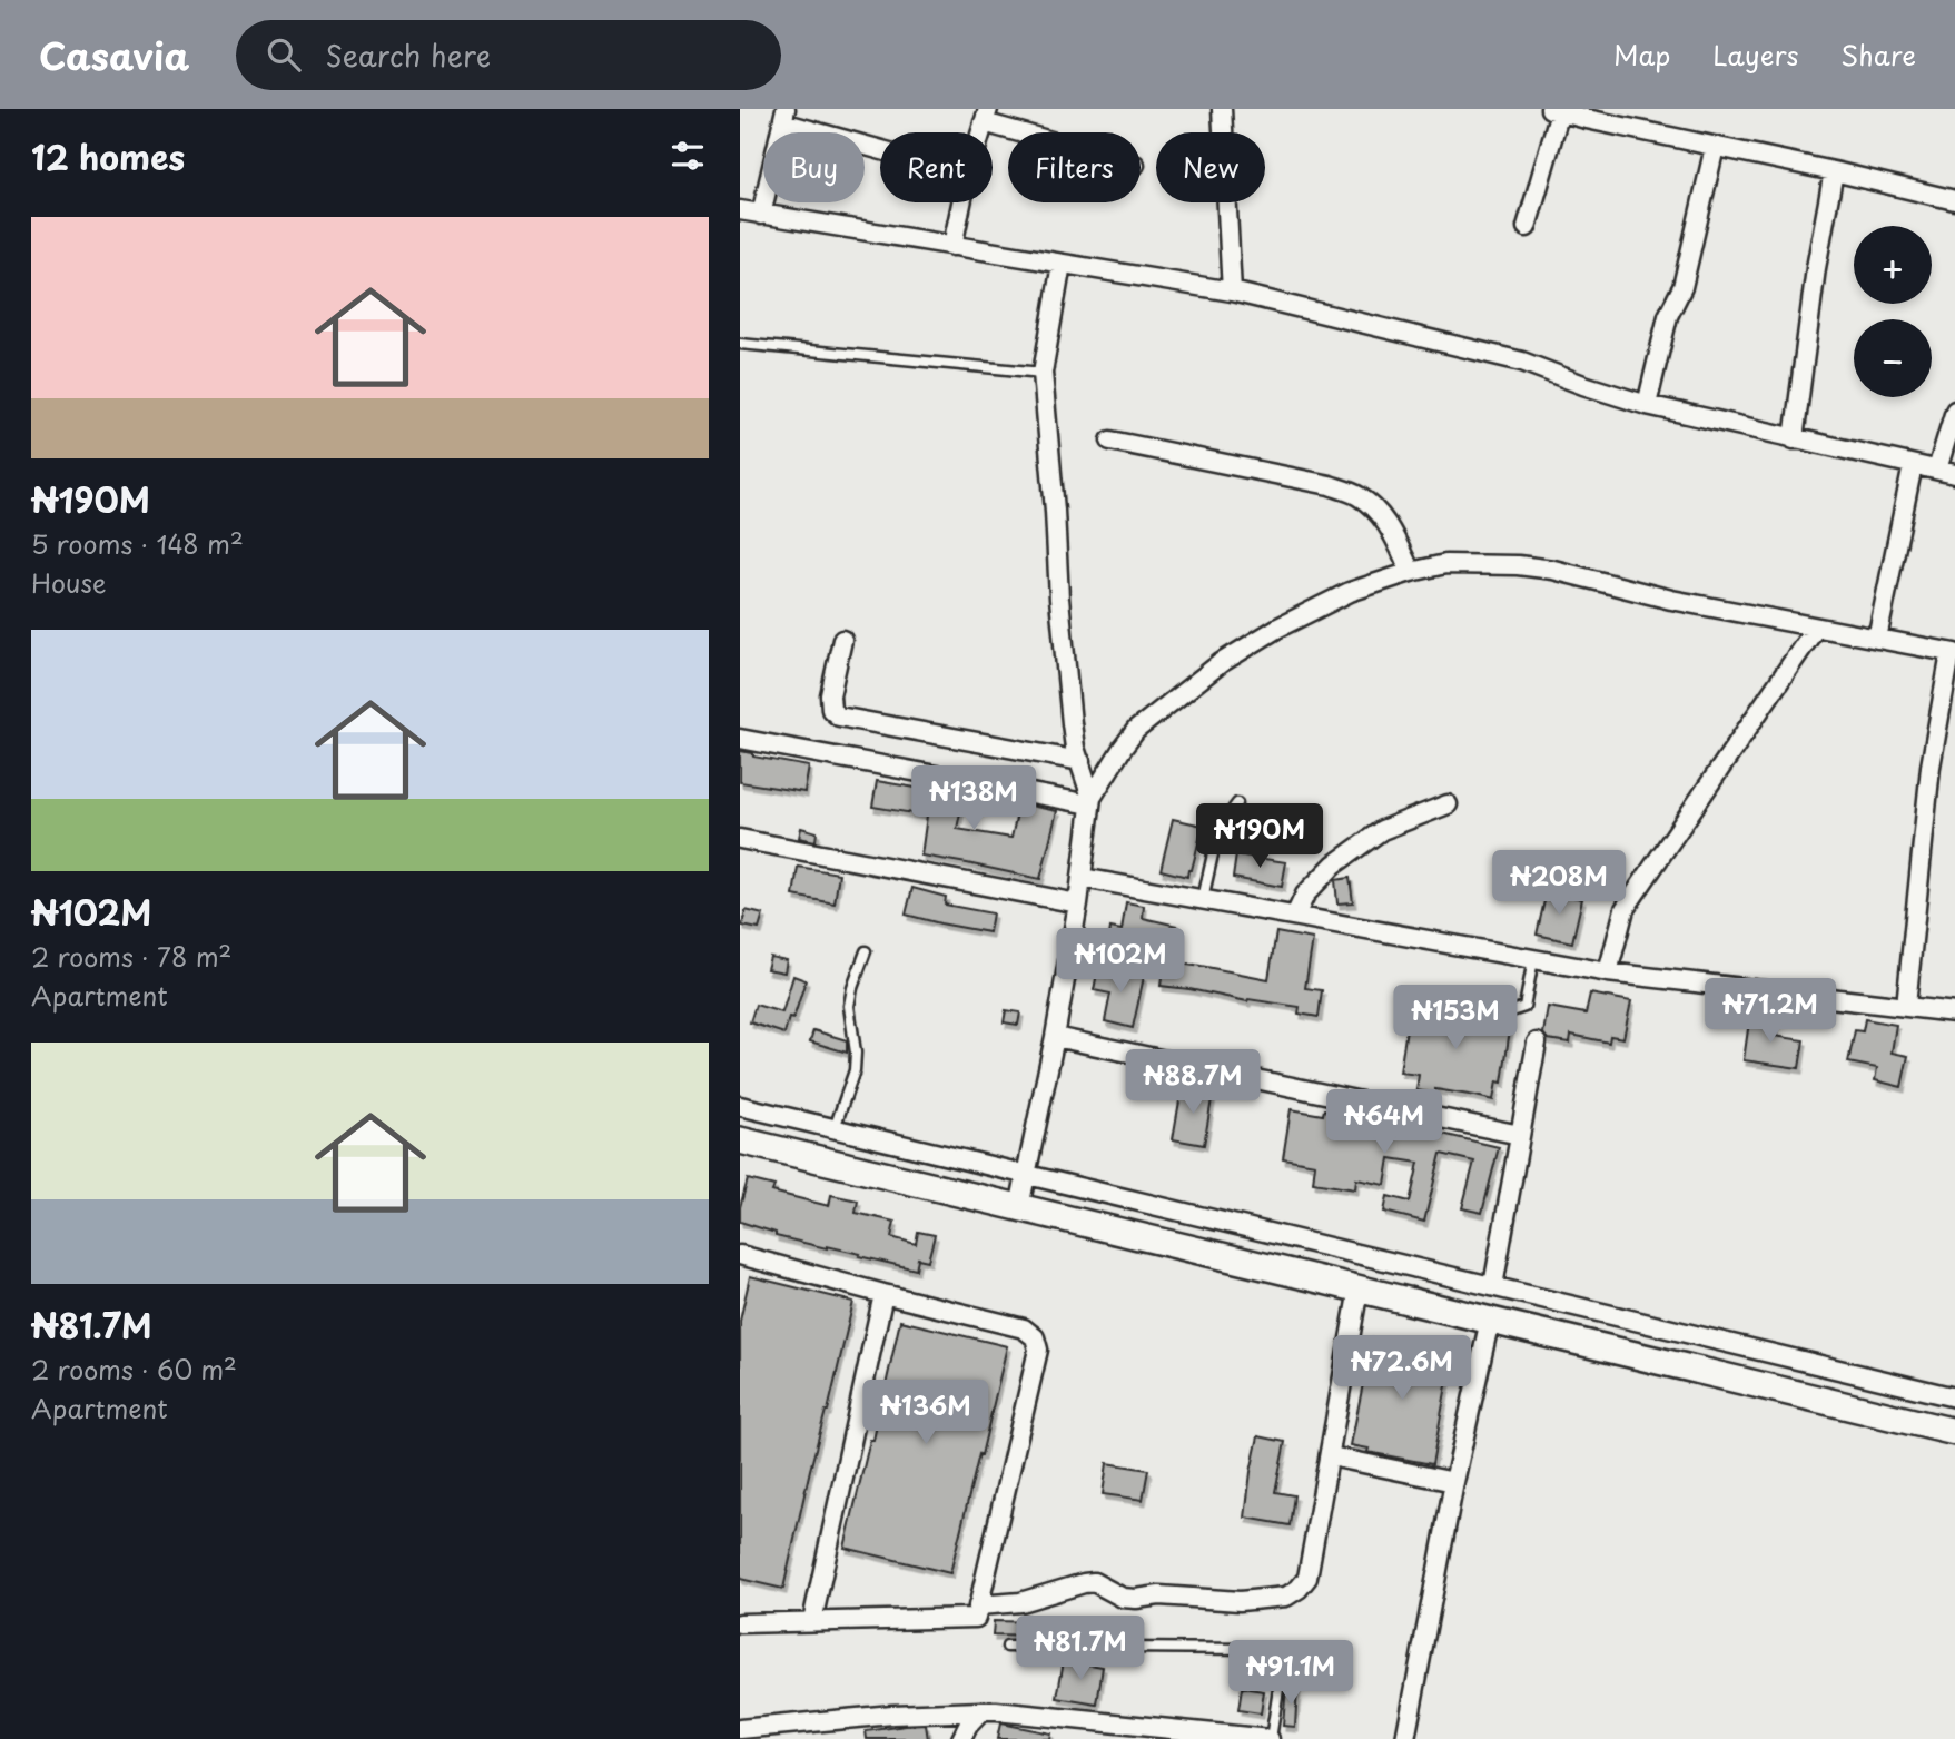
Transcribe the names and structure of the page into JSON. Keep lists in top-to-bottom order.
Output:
{
  "page": {
    "header": "Casavia",
    "search": "Search here",
    "nav": ["Map", "Layers", "Share"],
    "heading": "12 homes",
    "chip": [
      "Buy",
      "Rent",
      "Filters",
      "New"
    ],
    "list": [
      {
        "name": "₦190M",
        "note": "5 rooms · 148 m² · House"
      },
      {
        "name": "₦102M",
        "note": "2 rooms · 78 m² · Apartment"
      },
      {
        "name": "₦81.7M",
        "note": "2 rooms · 60 m² · Apartment"
      }
    ],
    "map_buttons": ["+", "−"],
    "price": [
      "₦138M",
      "₦190M",
      "₦208M",
      "₦102M",
      "₦71.2M",
      "₦153M",
      "₦88.7M",
      "₦64M",
      "₦72.6M",
      "₦136M",
      "₦81.7M",
      "₦91.1M"
    ]
  }
}
